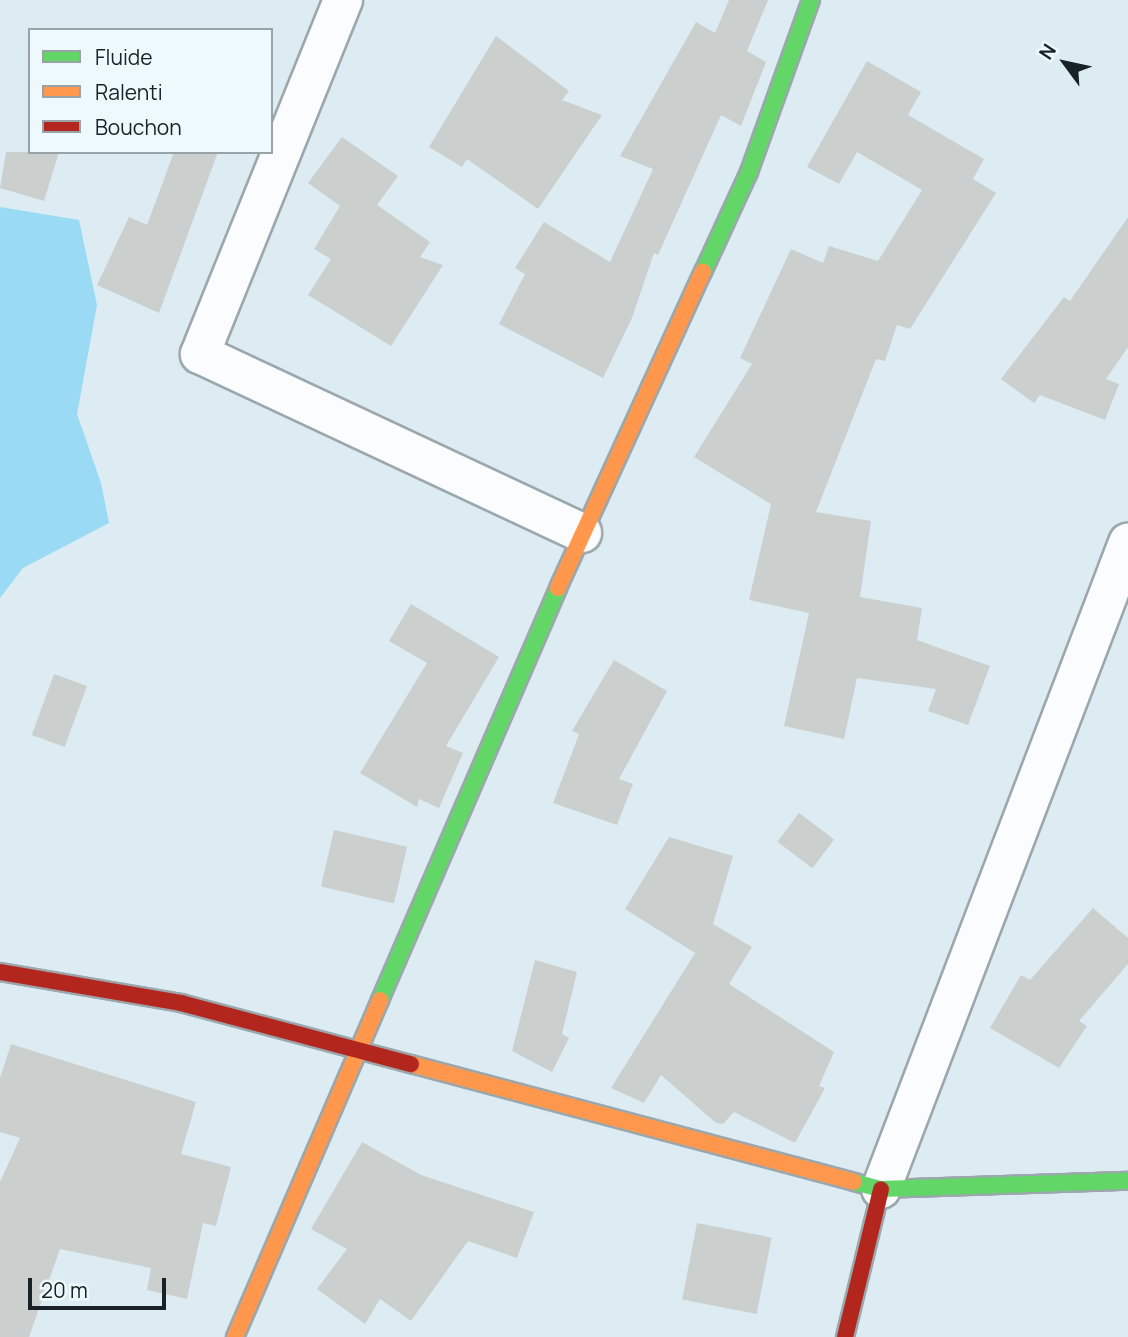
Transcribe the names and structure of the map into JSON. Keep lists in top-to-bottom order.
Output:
{
  "legend": ["Fluide", "Ralenti", "Bouchon"],
  "scale_bar": "20 m",
  "north": "top left"
}
